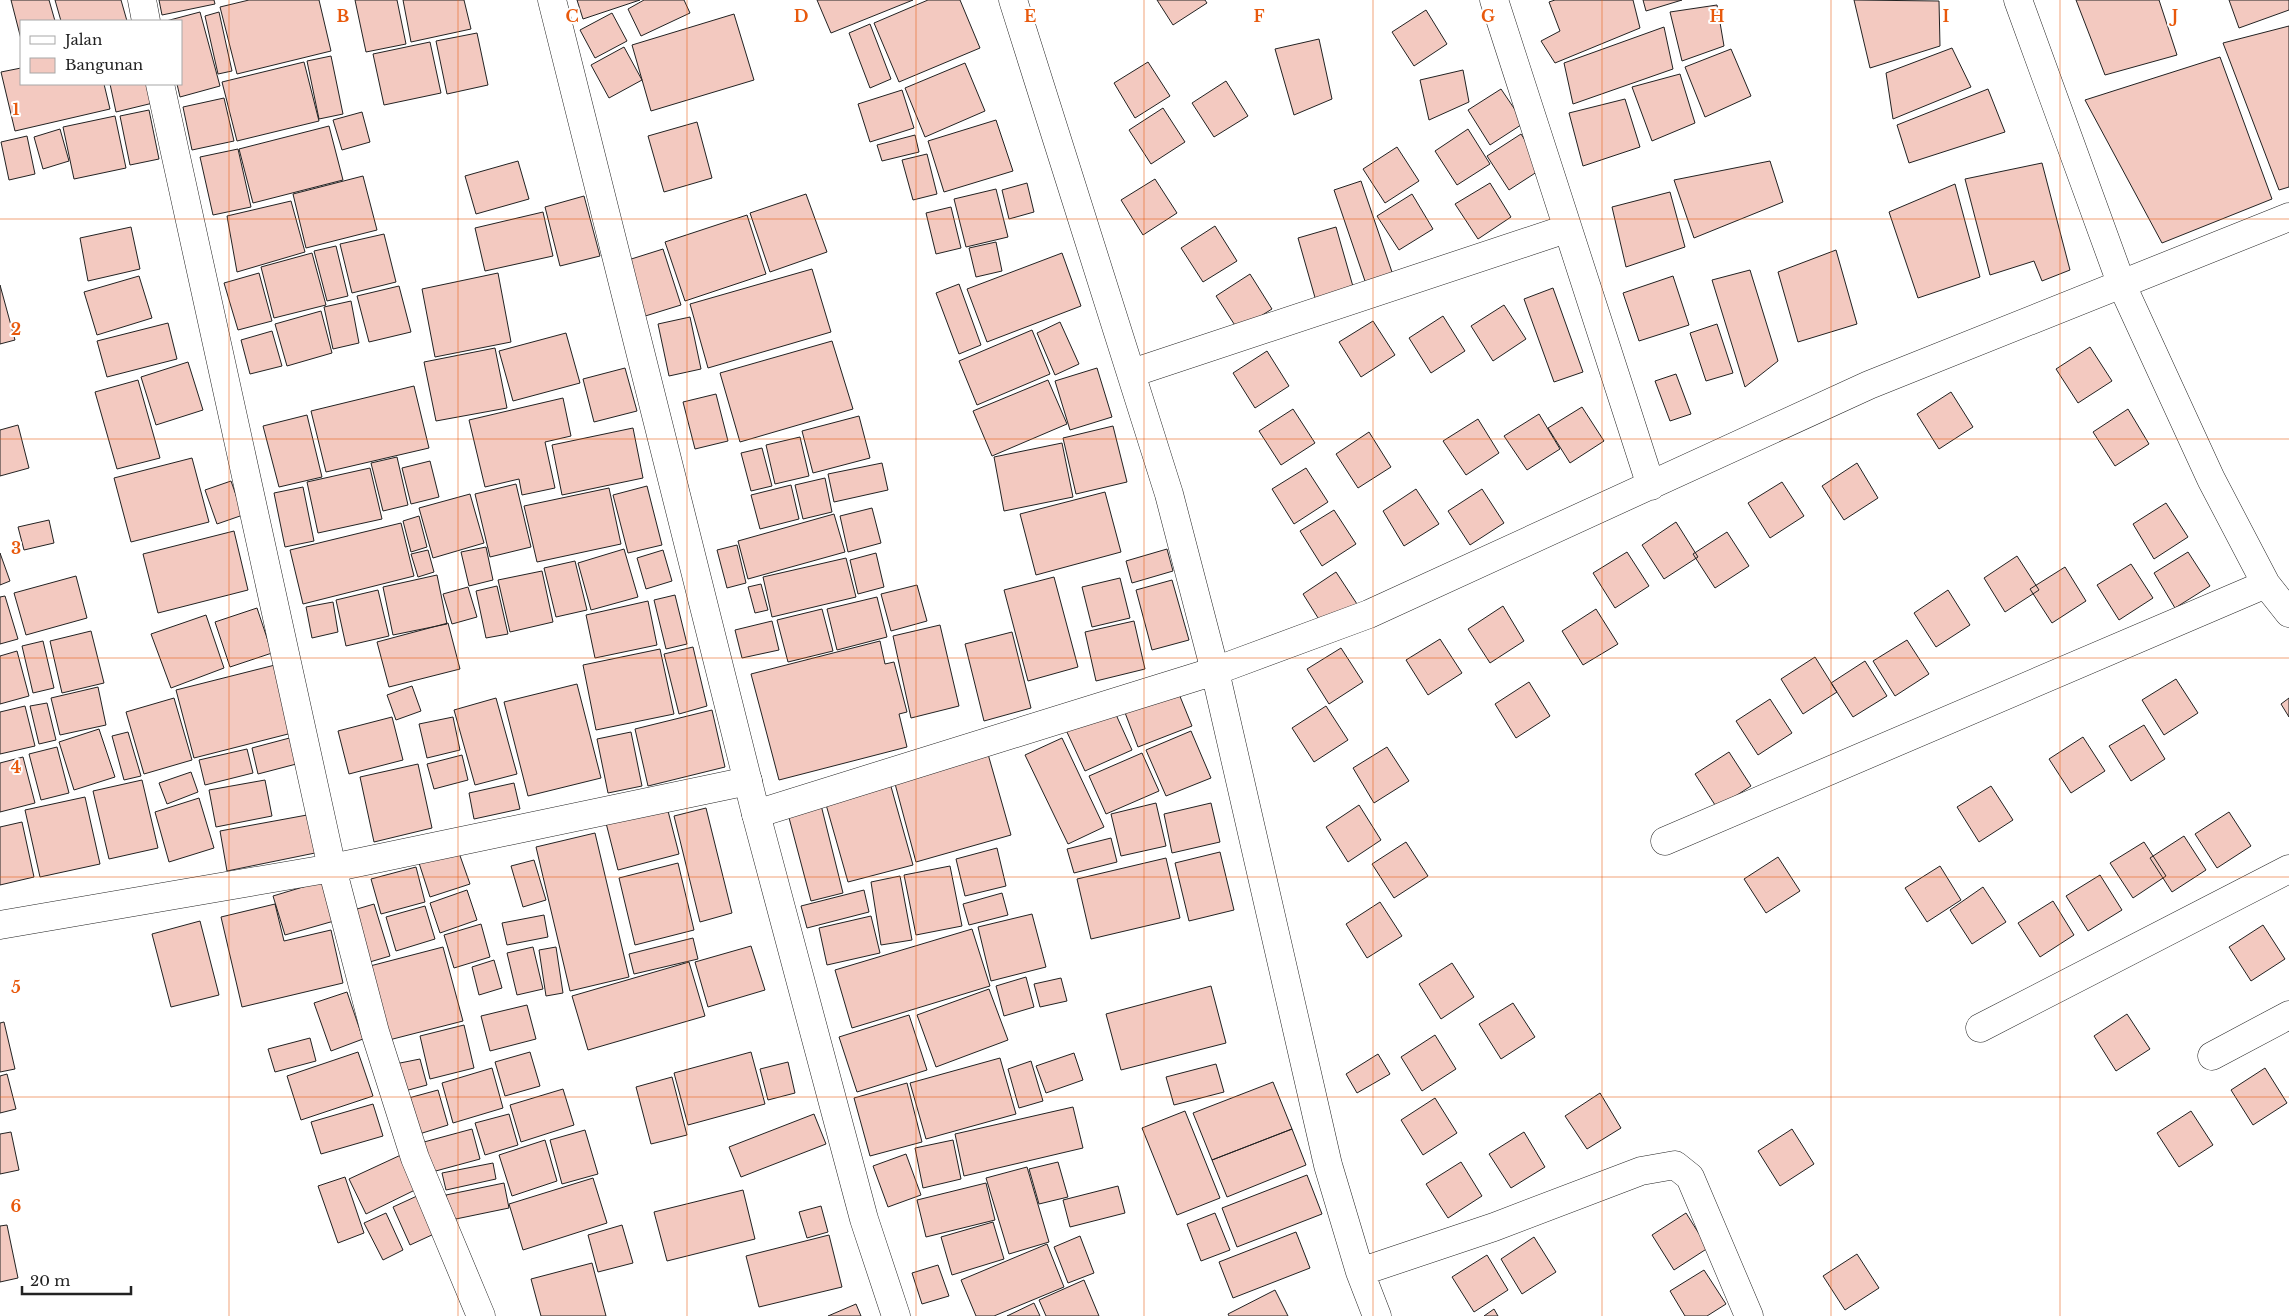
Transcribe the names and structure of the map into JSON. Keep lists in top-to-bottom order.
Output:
{
  "legend": ["Jalan", "Bangunan"],
  "scale_bar": "20 m",
  "grid": {
    "columns": [
      "B",
      "C",
      "D",
      "E",
      "F",
      "G",
      "H",
      "I",
      "J"
    ],
    "rows": [
      "1",
      "2",
      "3",
      "4",
      "5",
      "6"
    ]
  }
}
